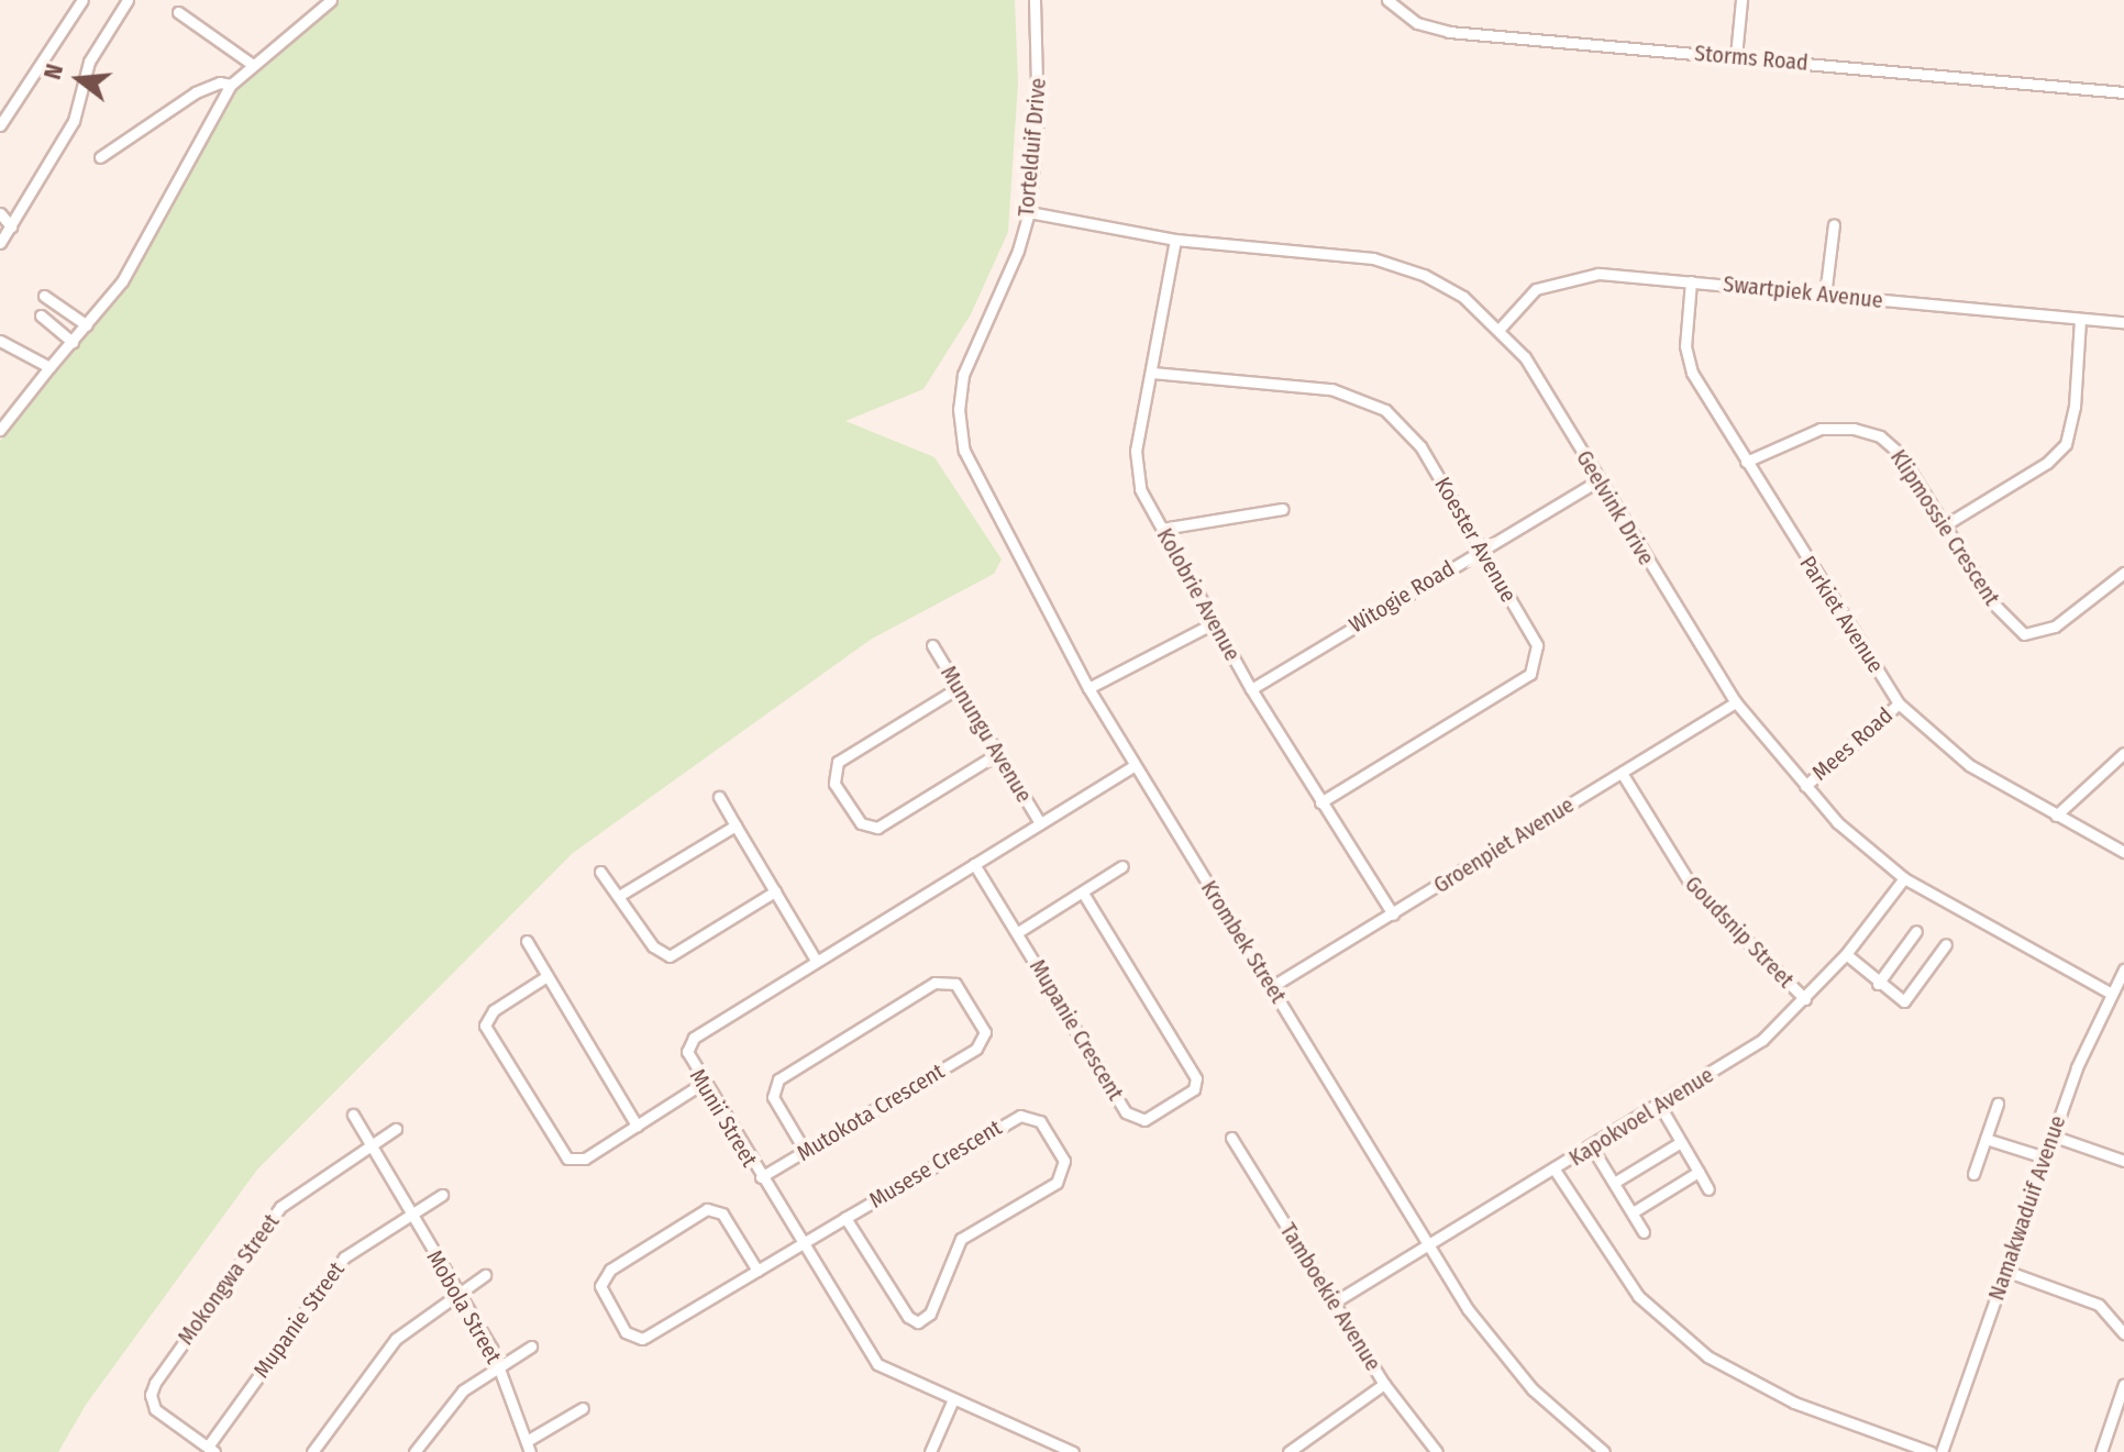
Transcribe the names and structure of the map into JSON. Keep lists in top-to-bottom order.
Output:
{
  "streets": {
    "street": [
      "Storms Road",
      "Tortelduif Drive",
      "Swartpiek Avenue",
      "Geelvink Drive",
      "Klipmossie Crescent",
      "Koester Avenue",
      "Kolobrie Avenue",
      "Witogie Road",
      "Parkiet Avenue",
      "Munungu Avenue",
      "Mees Road",
      "Groenpiet Avenue",
      "Goudsnip Street",
      "Krombek Street",
      "Mupanie Crescent",
      "Mutokota Crescent",
      "Kapokvoel Avenue",
      "Munii Street",
      "Musese Crescent",
      "Namakwaduif Avenue",
      "Mokongwa Street",
      "Tamboekie Avenue",
      "Mobola Street",
      "Mupanie Street"
    ]
  },
  "crossings": [
    ["Tortelduif Drive", "Geelvink Drive"],
    ["Tortelduif Drive", "Krombek Street"],
    ["Swartpiek Avenue", "Geelvink Drive"],
    ["Swartpiek Avenue", "Parkiet Avenue"],
    ["Geelvink Drive", "Kolobrie Avenue"],
    ["Geelvink Drive", "Witogie Road"],
    ["Geelvink Drive", "Mees Road"],
    ["Geelvink Drive", "Groenpiet Avenue"],
    ["Geelvink Drive", "Kapokvoel Avenue"],
    ["Geelvink Drive", "Namakwaduif Avenue"],
    ["Klipmossie Crescent", "Parkiet Avenue"],
    ["Koester Avenue", "Kolobrie Avenue"],
    ["Koester Avenue", "Witogie Road"],
    ["Kolobrie Avenue", "Witogie Road"],
    ["Kolobrie Avenue", "Groenpiet Avenue"],
    ["Parkiet Avenue", "Mees Road"],
    ["Munungu Avenue", "Munii Street"],
    ["Groenpiet Avenue", "Goudsnip Street"],
    ["Groenpiet Avenue", "Krombek Street"],
    ["Goudsnip Street", "Kapokvoel Avenue"],
    ["Krombek Street", "Kapokvoel Avenue"],
    ["Krombek Street", "Munii Street"],
    ["Mupanie Crescent", "Munii Street"],
    ["Mutokota Crescent", "Munii Street"],
    ["Kapokvoel Avenue", "Tamboekie Avenue"],
    ["Munii Street", "Musese Crescent"],
    ["Mokongwa Street", "Mobola Street"],
    ["Mokongwa Street", "Mupanie Street"],
    ["Mobola Street", "Mupanie Street"]
  ],
  "north": "left"
}
